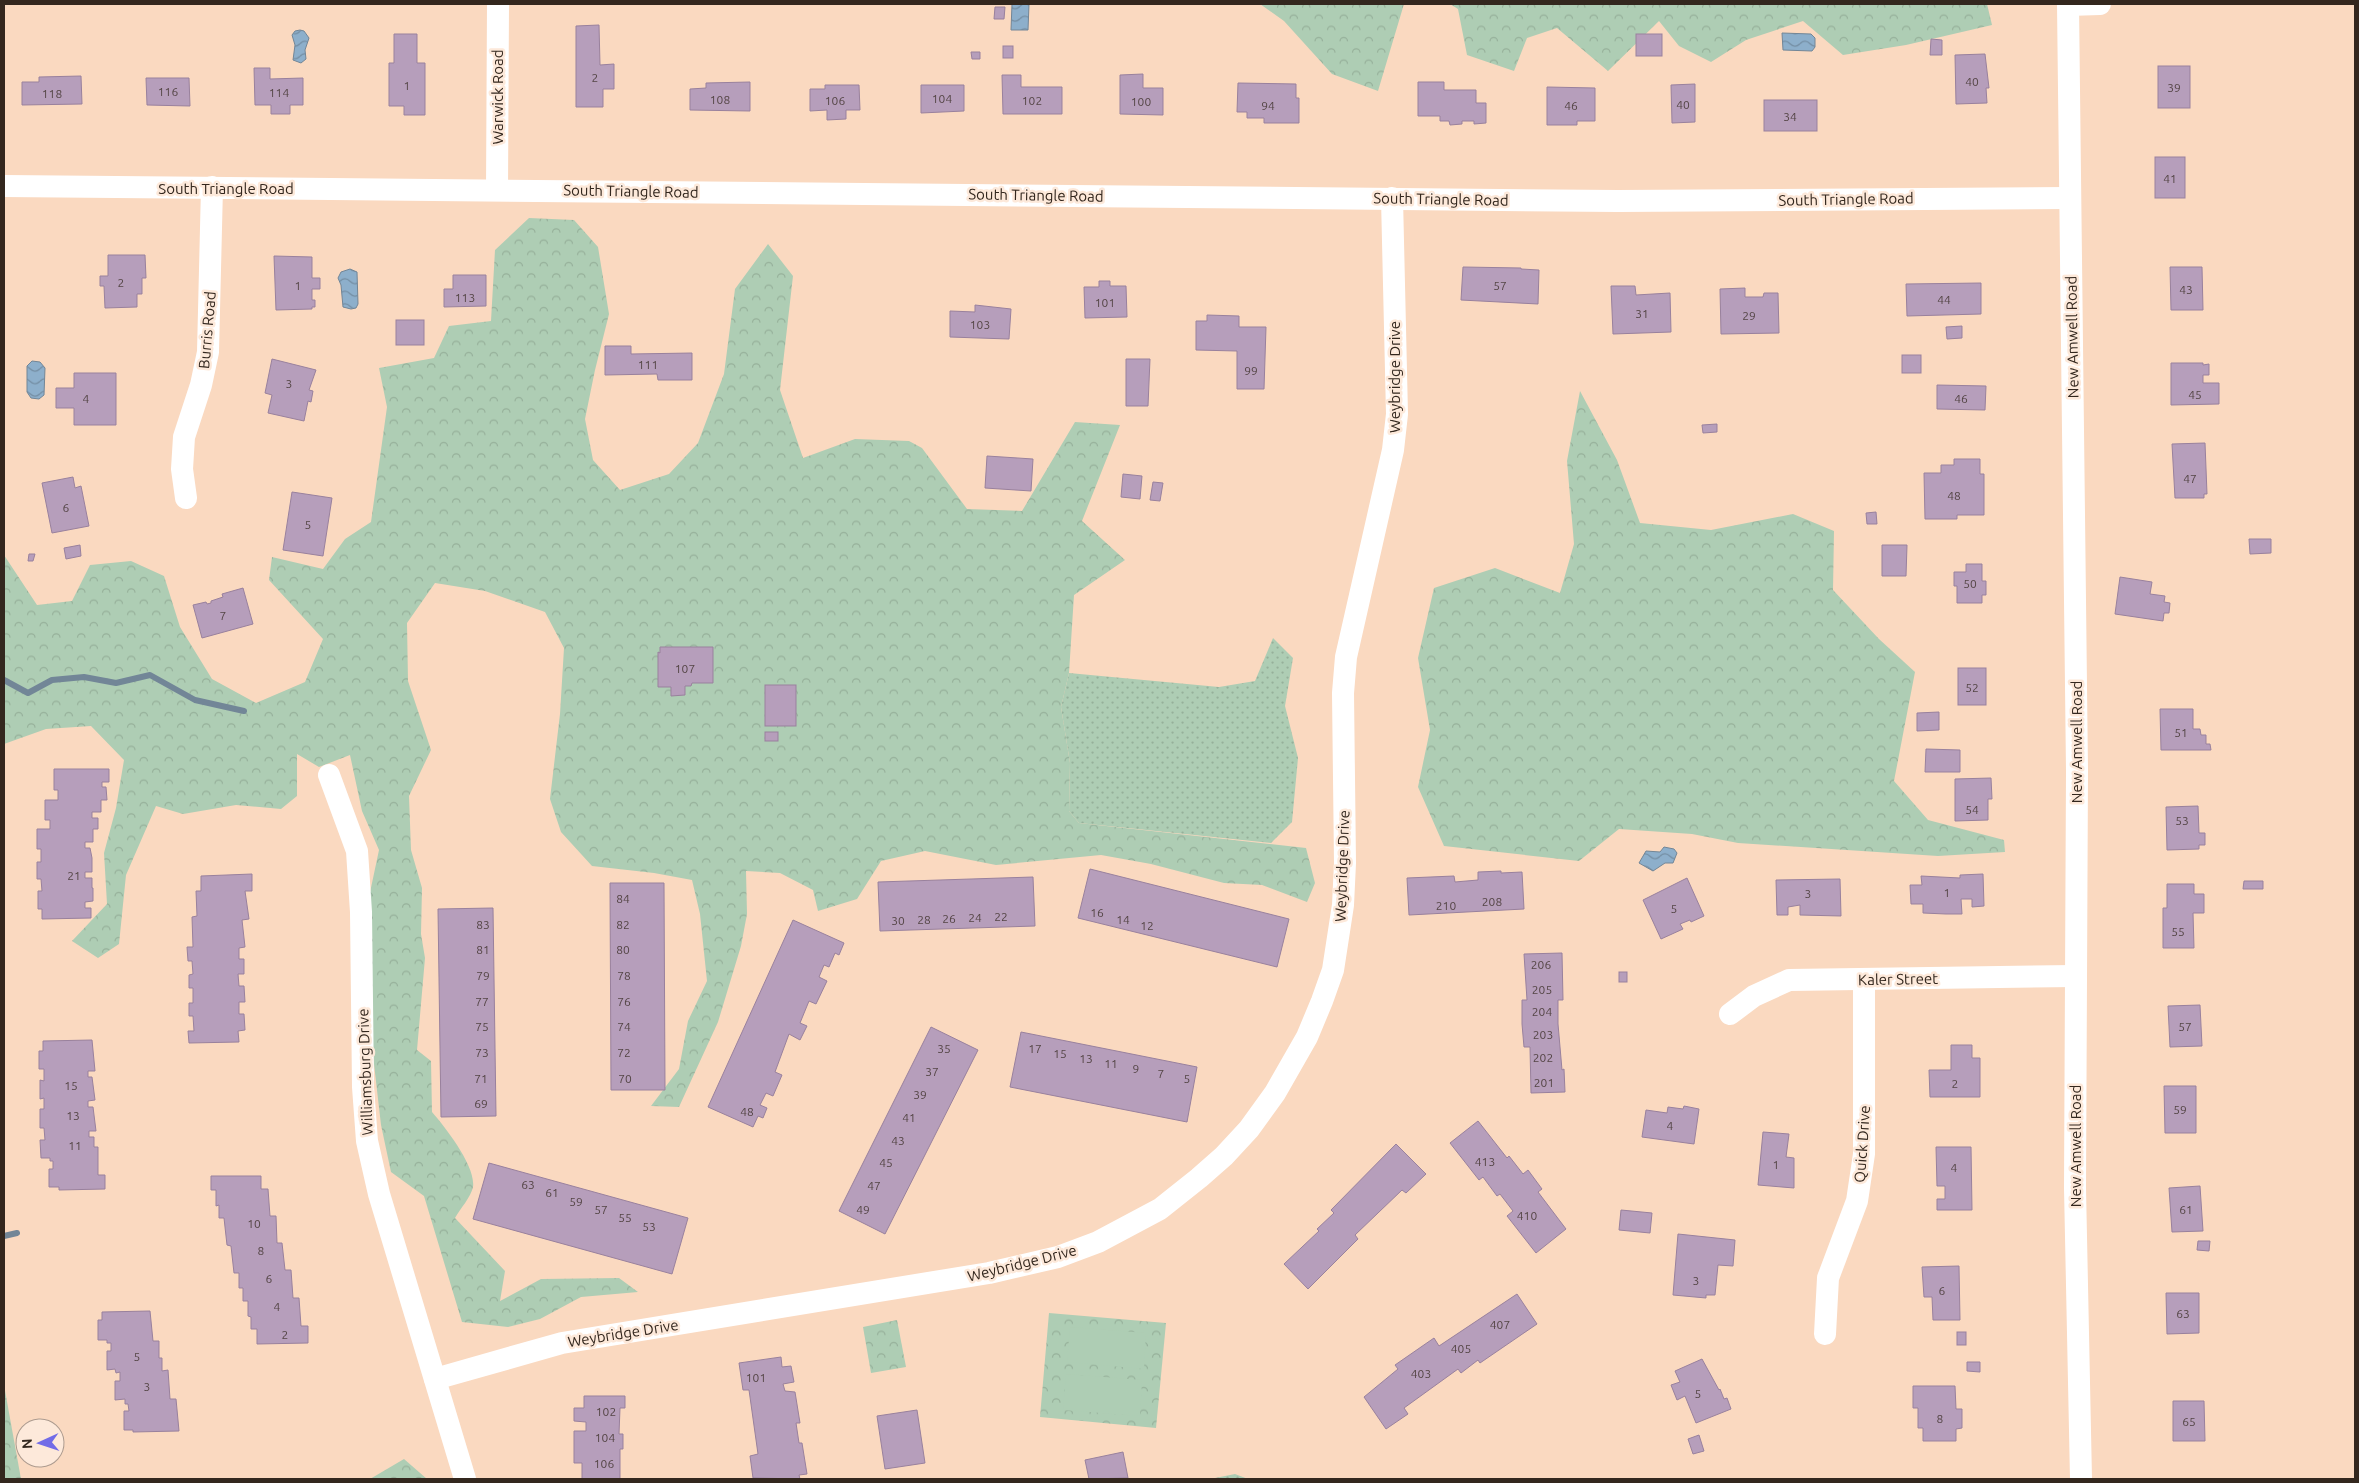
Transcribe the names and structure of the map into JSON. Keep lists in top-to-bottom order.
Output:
{
  "streets": {
    "street": [
      "Warwick Road",
      "South Triangle Road",
      "Burris Road",
      "New Amwell Road",
      "Weybridge Drive",
      "Kaler Street",
      "Williamsburg Drive",
      "Quick Drive"
    ]
  },
  "crossings": [
    ["Warwick Road", "South Triangle Road"],
    ["South Triangle Road", "Burris Road"],
    ["South Triangle Road", "New Amwell Road"],
    ["South Triangle Road", "Weybridge Drive"],
    ["New Amwell Road", "Kaler Street"],
    ["Weybridge Drive", "Williamsburg Drive"],
    ["Kaler Street", "Quick Drive"]
  ],
  "house_numbers": [
    "2",
    "40",
    "1",
    "39",
    "116",
    "114",
    "118",
    "104",
    "108",
    "106",
    "102",
    "100",
    "40",
    "94",
    "46",
    "34",
    "41",
    "2",
    "1",
    "57",
    "43",
    "113",
    "44",
    "101",
    "31",
    "29",
    "103",
    "111",
    "99",
    "3",
    "45",
    "4",
    "46",
    "47",
    "48",
    "6",
    "5",
    "50",
    "7",
    "107",
    "52",
    "51",
    "54",
    "53",
    "21",
    "1",
    "3",
    "84",
    "208",
    "210",
    "5",
    "16",
    "22",
    "24",
    "26",
    "28",
    "14",
    "30",
    "83",
    "82",
    "12",
    "55",
    "81",
    "80",
    "206",
    "79",
    "78",
    "205",
    "77",
    "76",
    "204",
    "75",
    "74",
    "57",
    "203",
    "35",
    "17",
    "73",
    "72",
    "15",
    "202",
    "13",
    "11",
    "9",
    "37",
    "7",
    "71",
    "70",
    "5",
    "201",
    "2",
    "15",
    "39",
    "69",
    "59",
    "48",
    "13",
    "41",
    "4",
    "43",
    "11",
    "413",
    "45",
    "1",
    "4",
    "63",
    "47",
    "61",
    "59",
    "57",
    "49",
    "61",
    "410",
    "55",
    "10",
    "53",
    "8",
    "6",
    "3",
    "6",
    "4",
    "63",
    "407",
    "2",
    "405",
    "5",
    "403",
    "101",
    "3",
    "5",
    "102",
    "8",
    "65",
    "104",
    "106"
  ],
  "north": "left"
}
